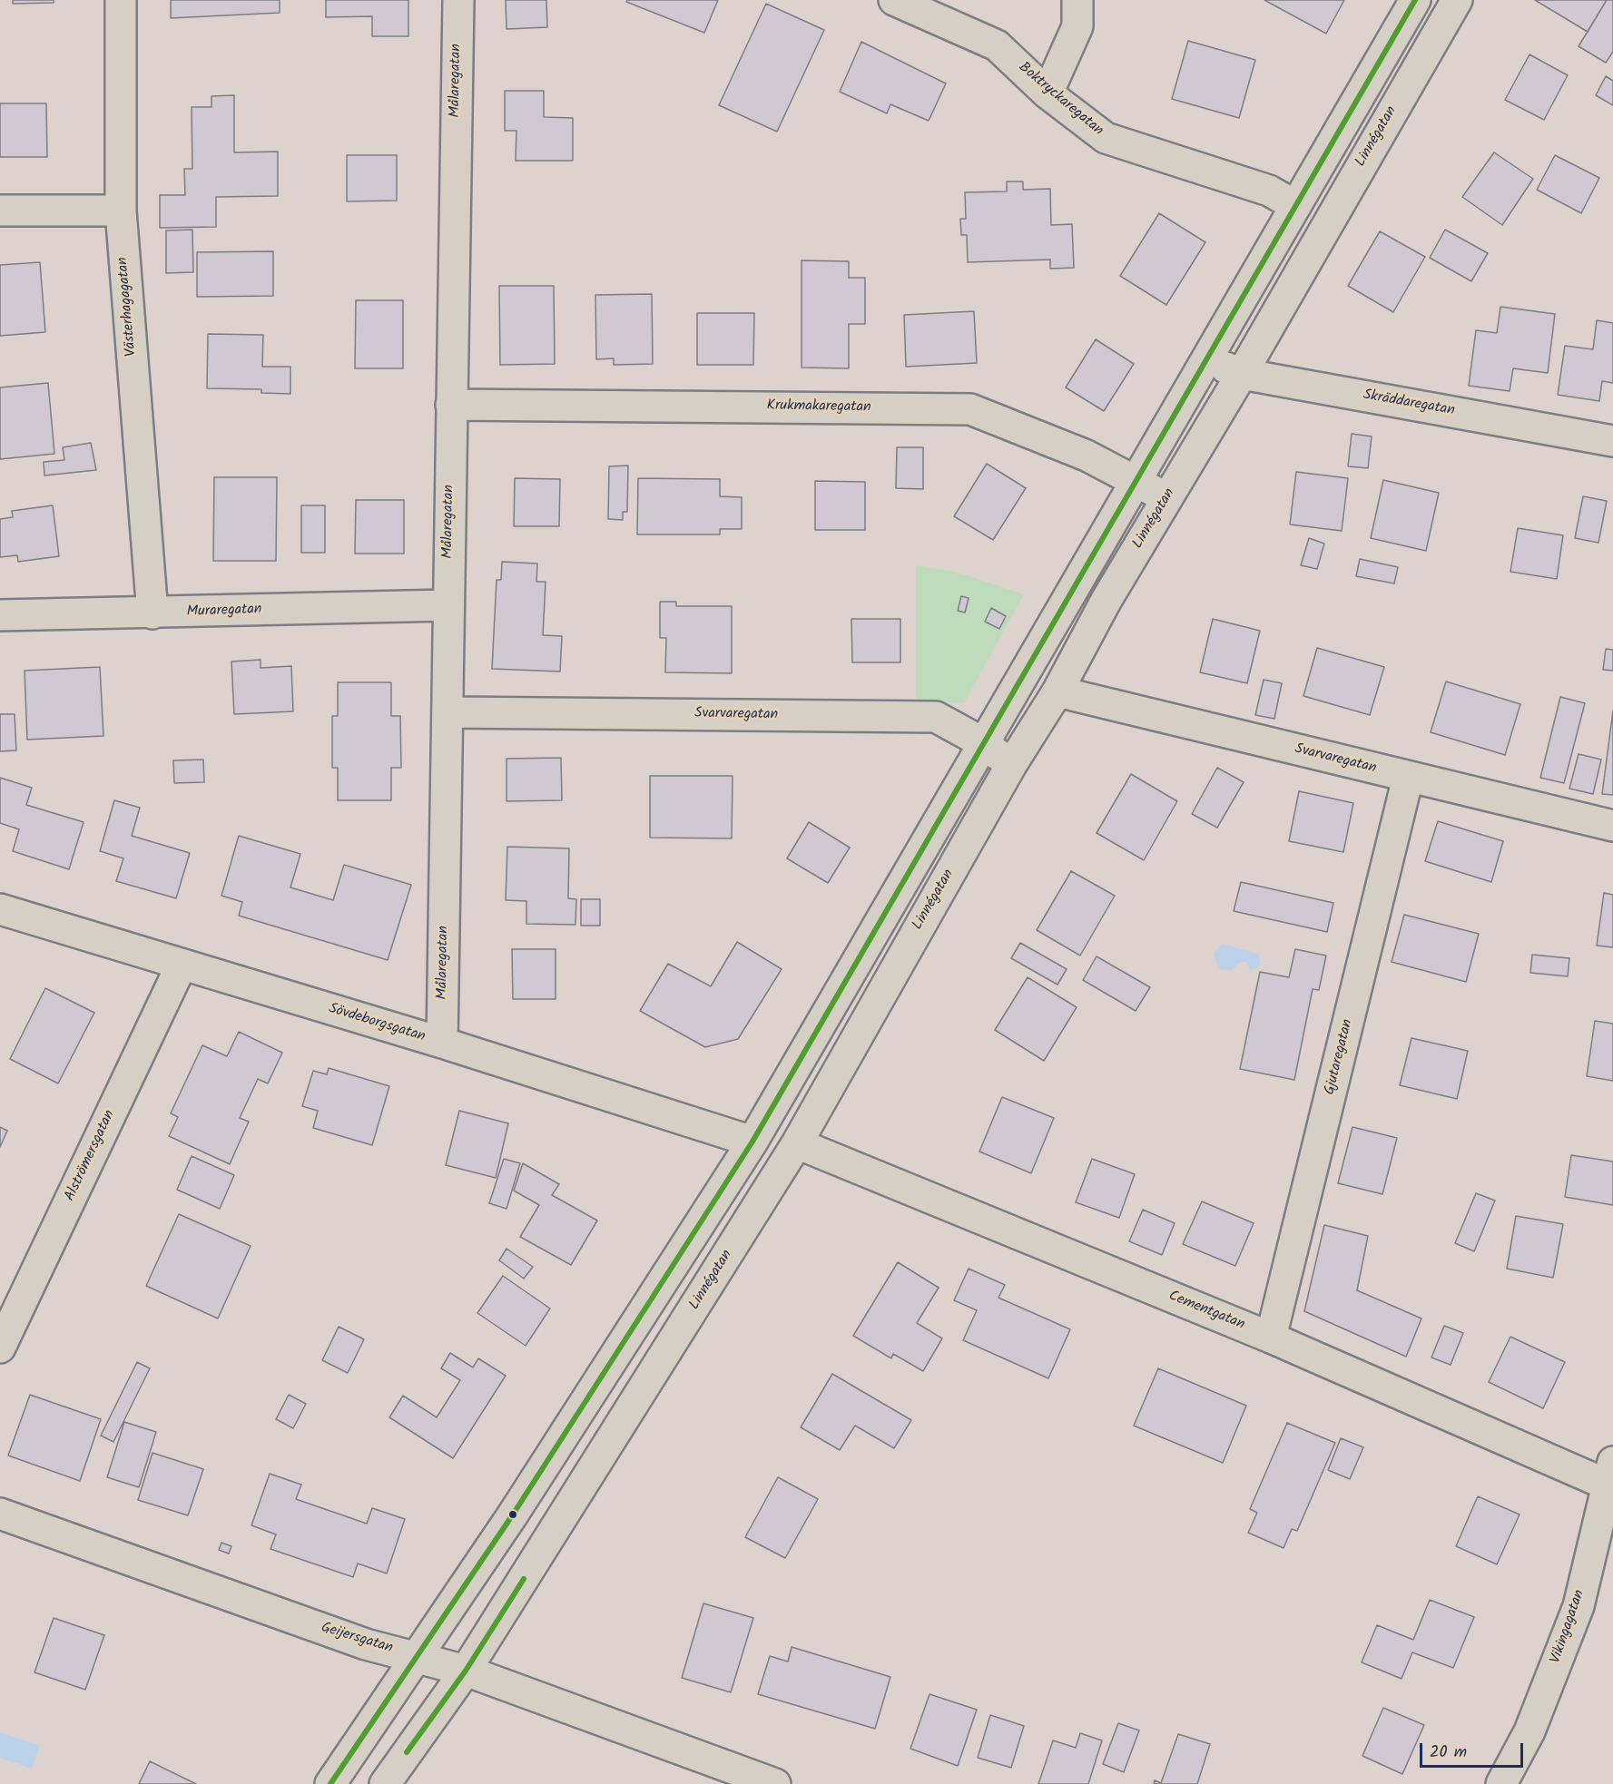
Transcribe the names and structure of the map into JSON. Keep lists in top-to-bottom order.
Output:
{
  "streets": {
    "street": [
      "Målaregatan",
      "Boktryckaregatan",
      "Linnégatan",
      "Västerhagagatan",
      "Skräddaregatan",
      "Krukmakaregatan",
      "Muraregatan",
      "Svarvaregatan",
      "Sövdeborgsgatan",
      "Gjutaregatan",
      "Alströmersgatan",
      "Cementgatan",
      "Vikingagatan",
      "Geijersgatan"
    ]
  },
  "crossings": [
    ["Målaregatan", "Krukmakaregatan"],
    ["Målaregatan", "Muraregatan"],
    ["Målaregatan", "Svarvaregatan"],
    ["Målaregatan", "Sövdeborgsgatan"],
    ["Linnégatan", "Skräddaregatan"],
    ["Linnégatan", "Krukmakaregatan"],
    ["Linnégatan", "Svarvaregatan"],
    ["Linnégatan", "Cementgatan"],
    ["Linnégatan", "Geijersgatan"],
    ["Västerhagagatan", "Muraregatan"],
    ["Svarvaregatan", "Gjutaregatan"],
    ["Sövdeborgsgatan", "Alströmersgatan"],
    ["Gjutaregatan", "Cementgatan"],
    ["Cementgatan", "Vikingagatan"]
  ],
  "scale_bar": "20 m"
}
